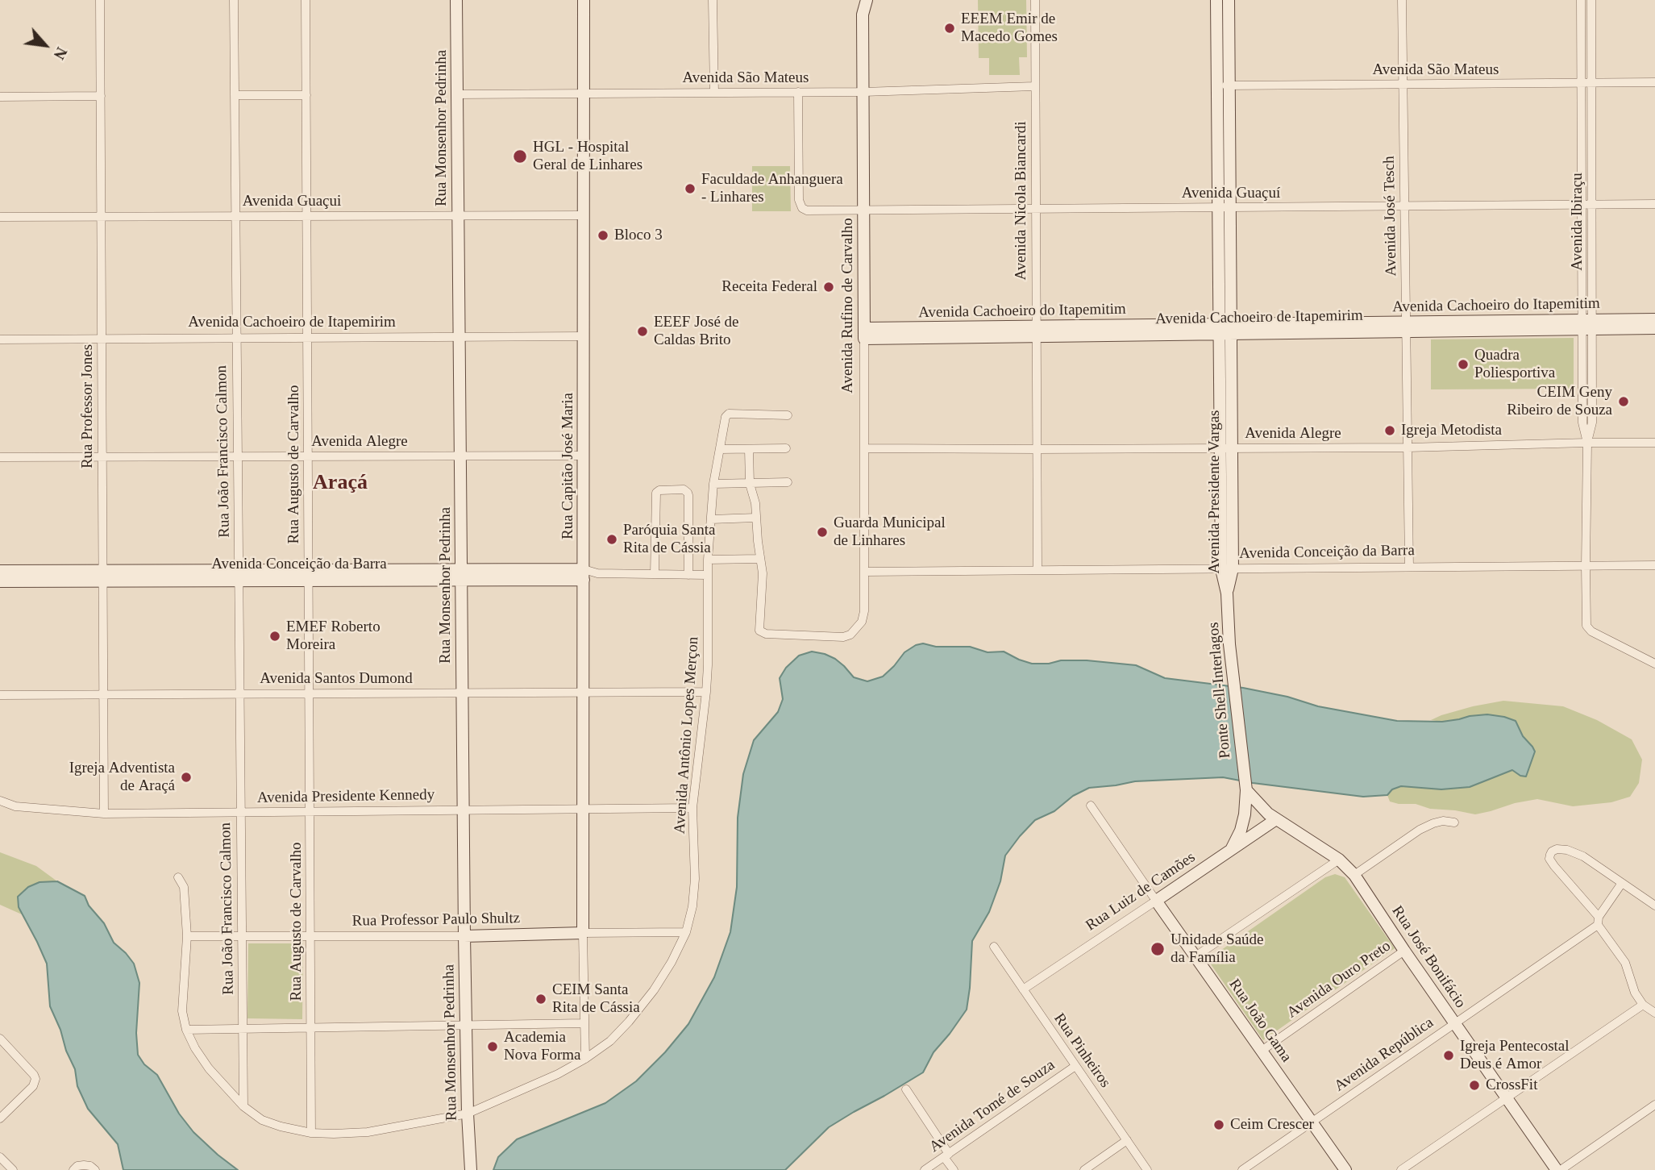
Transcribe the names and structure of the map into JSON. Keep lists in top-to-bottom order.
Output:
{
  "streets": {
    "main road": [
      "Rua Monsenhor Pedrinha",
      "Avenida Rufino de Carvalho",
      "Avenida Cachoeiro do Itapemitim",
      "Avenida Cachoeiro de Itapemirim",
      "Rua Capitão José Maria",
      "Avenida Presidente Vargas",
      "Avenida Conceição da Barra",
      "Ponte Shell-Interlagos",
      "Rua Luiz de Camões",
      "Rua Professor Paulo Shultz",
      "Rua José Bonifácio",
      "Rua João Gama"
    ],
    "street": [
      "Avenida São Mateus",
      "Avenida Guaçuí",
      "Avenida Nicola Biancardi",
      "Avenida Guaçui",
      "Avenida José Tesch",
      "Avenida Ibiraçu",
      "Rua Professor Jones",
      "Avenida Alegre",
      "Rua João Francisco Calmon",
      "Rua Augusto de Carvalho",
      "Avenida Santos Dumond",
      "Avenida Antônio Lopes Merçon",
      "Avenida Presidente Kennedy",
      "Avenida Ouro Preto",
      "Rua Pinheiros",
      "Avenida República",
      "Avenida Tomé de Souza"
    ]
  },
  "crossings": [
    ["Avenida São Mateus", "Rua Monsenhor Pedrinha"],
    ["Avenida São Mateus", "Avenida Guaçuí"],
    ["Avenida São Mateus", "Avenida Nicola Biancardi"],
    ["Avenida São Mateus", "Avenida José Tesch"],
    ["Avenida São Mateus", "Avenida Ibiraçu"],
    ["Avenida São Mateus", "Avenida Rufino de Carvalho"],
    ["Avenida São Mateus", "Rua Capitão José Maria"],
    ["Avenida São Mateus", "Avenida Presidente Vargas"],
    ["Rua Monsenhor Pedrinha", "Avenida Guaçui"],
    ["Rua Monsenhor Pedrinha", "Avenida Cachoeiro de Itapemirim"],
    ["Rua Monsenhor Pedrinha", "Avenida Alegre"],
    ["Rua Monsenhor Pedrinha", "Avenida Conceição da Barra"],
    ["Rua Monsenhor Pedrinha", "Avenida Santos Dumond"],
    ["Rua Monsenhor Pedrinha", "Avenida Antônio Lopes Merçon"],
    ["Rua Monsenhor Pedrinha", "Avenida Presidente Kennedy"],
    ["Rua Monsenhor Pedrinha", "Rua Professor Paulo Shultz"],
    ["Avenida Guaçuí", "Avenida Nicola Biancardi"],
    ["Avenida Guaçuí", "Avenida José Tesch"],
    ["Avenida Guaçuí", "Avenida Ibiraçu"],
    ["Avenida Guaçuí", "Avenida Rufino de Carvalho"],
    ["Avenida Guaçuí", "Avenida Presidente Vargas"],
    ["Avenida Nicola Biancardi", "Avenida Cachoeiro do Itapemitim"],
    ["Avenida Nicola Biancardi", "Avenida Cachoeiro de Itapemirim"],
    ["Avenida Nicola Biancardi", "Avenida Alegre"],
    ["Avenida Nicola Biancardi", "Avenida Conceição da Barra"],
    ["Avenida Guaçui", "Rua Professor Jones"],
    ["Avenida Guaçui", "Rua João Francisco Calmon"],
    ["Avenida Guaçui", "Rua Augusto de Carvalho"],
    ["Avenida Guaçui", "Rua Capitão José Maria"],
    ["Avenida José Tesch", "Avenida Cachoeiro de Itapemirim"],
    ["Avenida José Tesch", "Avenida Alegre"],
    ["Avenida José Tesch", "Avenida Conceição da Barra"],
    ["Avenida Ibiraçu", "Avenida Cachoeiro do Itapemitim"],
    ["Avenida Ibiraçu", "Avenida Cachoeiro de Itapemirim"],
    ["Avenida Ibiraçu", "Avenida Alegre"],
    ["Avenida Ibiraçu", "Avenida Conceição da Barra"],
    ["Avenida Rufino de Carvalho", "Avenida Cachoeiro do Itapemitim"],
    ["Avenida Rufino de Carvalho", "Avenida Alegre"],
    ["Avenida Rufino de Carvalho", "Avenida Conceição da Barra"],
    ["Avenida Cachoeiro do Itapemitim", "Avenida Cachoeiro de Itapemirim"],
    ["Avenida Cachoeiro de Itapemirim", "Rua Professor Jones"],
    ["Avenida Cachoeiro de Itapemirim", "Rua João Francisco Calmon"],
    ["Avenida Cachoeiro de Itapemirim", "Rua Augusto de Carvalho"],
    ["Avenida Cachoeiro de Itapemirim", "Rua Capitão José Maria"],
    ["Avenida Cachoeiro de Itapemirim", "Avenida Presidente Vargas"],
    ["Rua Professor Jones", "Avenida Alegre"],
    ["Rua Professor Jones", "Avenida Conceição da Barra"],
    ["Rua Professor Jones", "Avenida Santos Dumond"],
    ["Rua Professor Jones", "Avenida Presidente Kennedy"],
    ["Avenida Alegre", "Rua João Francisco Calmon"],
    ["Avenida Alegre", "Rua Augusto de Carvalho"],
    ["Avenida Alegre", "Rua Capitão José Maria"],
    ["Avenida Alegre", "Avenida Presidente Vargas"],
    ["Rua João Francisco Calmon", "Avenida Conceição da Barra"],
    ["Rua João Francisco Calmon", "Avenida Santos Dumond"],
    ["Rua João Francisco Calmon", "Avenida Antônio Lopes Merçon"],
    ["Rua João Francisco Calmon", "Avenida Presidente Kennedy"],
    ["Rua João Francisco Calmon", "Rua Professor Paulo Shultz"],
    ["Rua Augusto de Carvalho", "Avenida Conceição da Barra"],
    ["Rua Augusto de Carvalho", "Avenida Santos Dumond"],
    ["Rua Augusto de Carvalho", "Avenida Antônio Lopes Merçon"],
    ["Rua Augusto de Carvalho", "Avenida Presidente Kennedy"],
    ["Rua Augusto de Carvalho", "Rua Professor Paulo Shultz"],
    ["Rua Capitão José Maria", "Avenida Conceição da Barra"],
    ["Rua Capitão José Maria", "Avenida Santos Dumond"],
    ["Rua Capitão José Maria", "Avenida Presidente Kennedy"],
    ["Rua Capitão José Maria", "Rua Professor Paulo Shultz"],
    ["Avenida Presidente Vargas", "Avenida Conceição da Barra"],
    ["Avenida Presidente Vargas", "Ponte Shell-Interlagos"],
    ["Avenida Conceição da Barra", "Avenida Antônio Lopes Merçon"],
    ["Avenida Santos Dumond", "Avenida Antônio Lopes Merçon"],
    ["Ponte Shell-Interlagos", "Rua Luiz de Camões"],
    ["Ponte Shell-Interlagos", "Rua José Bonifácio"],
    ["Avenida Antônio Lopes Merçon", "Avenida Presidente Kennedy"],
    ["Avenida Antônio Lopes Merçon", "Rua Professor Paulo Shultz"],
    ["Rua Luiz de Camões", "Rua José Bonifácio"],
    ["Rua Luiz de Camões", "Rua João Gama"],
    ["Rua Luiz de Camões", "Rua Pinheiros"],
    ["Rua José Bonifácio", "Avenida Ouro Preto"],
    ["Rua José Bonifácio", "Avenida República"],
    ["Avenida Ouro Preto", "Rua João Gama"],
    ["Rua João Gama", "Avenida República"],
    ["Rua Pinheiros", "Avenida Tomé de Souza"]
  ],
  "districts": ["Araçá"],
  "places": [
    "EEEM Emir de Macedo Gomes",
    "HGL - Hospital Geral de Linhares",
    "Faculdade Anhanguera - Linhares",
    "Bloco 3",
    "Receita Federal",
    "EEEF José de Caldas Brito",
    "Quadra Poliesportiva",
    "CEIM Geny Ribeiro de Souza",
    "Igreja Metodista",
    "Guarda Municipal de Linhares",
    "Paróquia Santa Rita de Cássia",
    "EMEF Roberto Moreira",
    "Igreja Adventista de Araçá",
    "Unidade Saúde da Família",
    "CEIM Santa Rita de Cássia",
    "Academia Nova Forma",
    "Igreja Pentecostal Deus é Amor",
    "CrossFit",
    "Ceim Crescer"
  ],
  "north": "bottom right"
}
